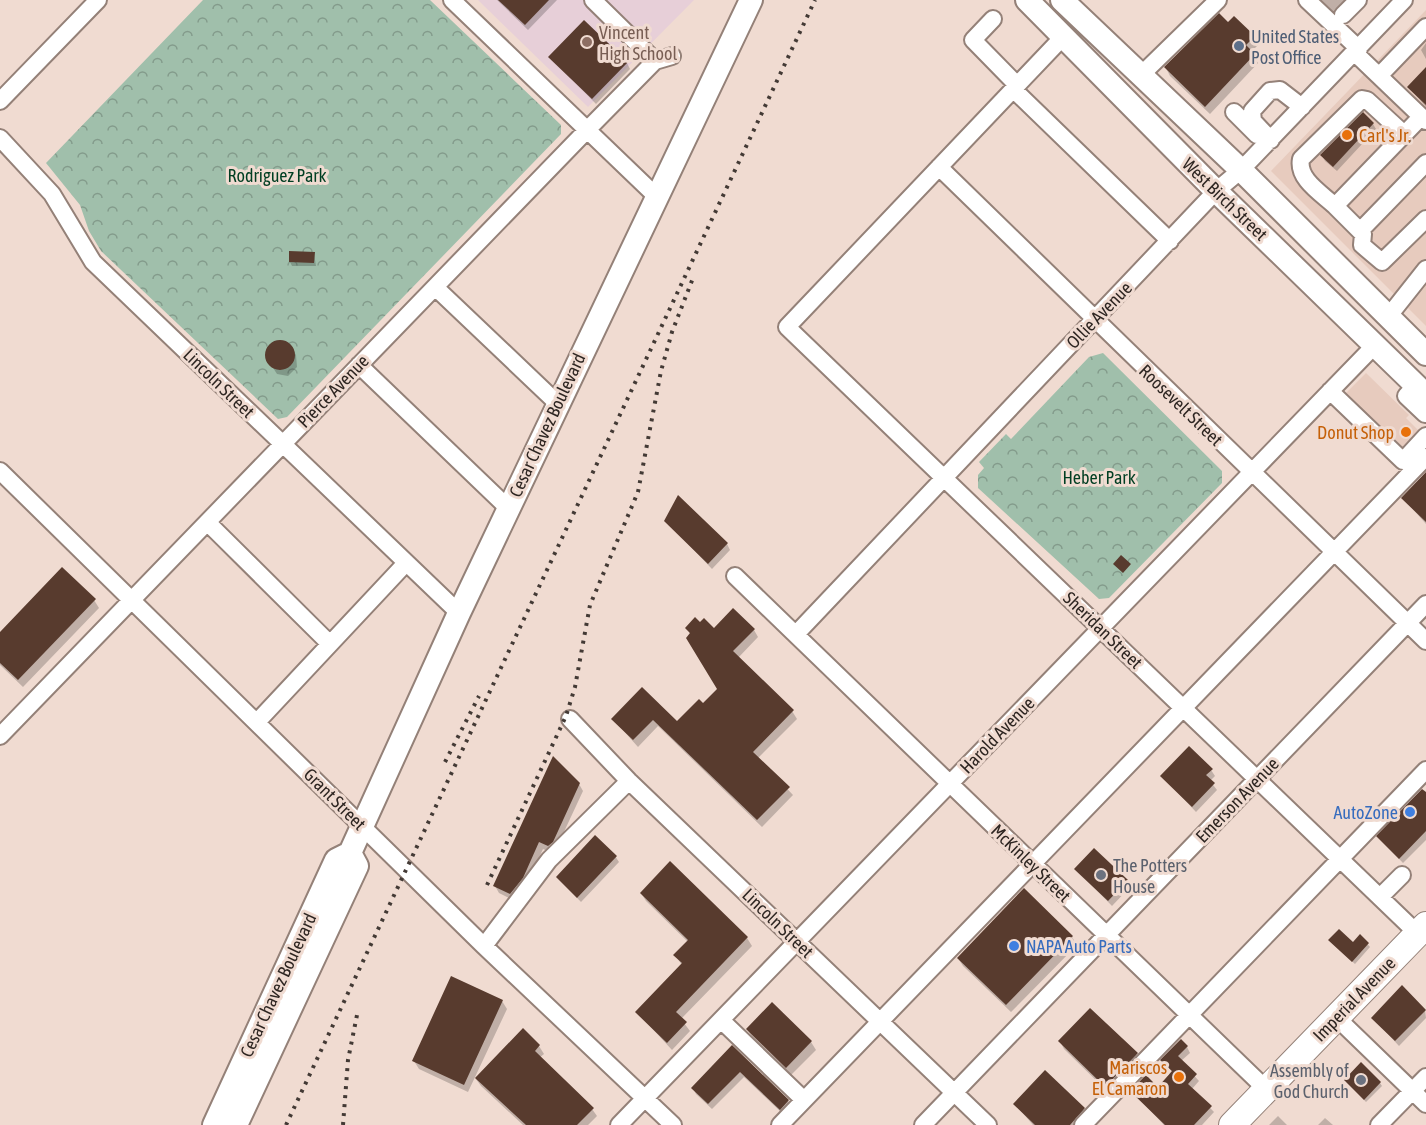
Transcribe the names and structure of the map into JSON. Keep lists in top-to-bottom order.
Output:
{
  "streets": {
    "highway": ["Imperial Avenue"],
    "main road": ["West Birch Street", "Cesar Chavez Boulevard"],
    "street": [
      "Ollie Avenue",
      "Lincoln Street",
      "Pierce Avenue",
      "Roosevelt Street",
      "Sheridan Street",
      "Harold Avenue",
      "Grant Street",
      "Emerson Avenue",
      "McKinley Street"
    ]
  },
  "crossings": [
    ["West Birch Street", "Ollie Avenue"],
    ["West Birch Street", "Harold Avenue"],
    ["Ollie Avenue", "Roosevelt Street"],
    ["Ollie Avenue", "Sheridan Street"],
    ["Ollie Avenue", "McKinley Street"],
    ["Lincoln Street", "Pierce Avenue"],
    ["Lincoln Street", "Cesar Chavez Boulevard"],
    ["Lincoln Street", "Harold Avenue"],
    ["Lincoln Street", "Emerson Avenue"],
    ["Pierce Avenue", "Grant Street"],
    ["Roosevelt Street", "Sheridan Street"],
    ["Roosevelt Street", "Harold Avenue"],
    ["Roosevelt Street", "Emerson Avenue"],
    ["Cesar Chavez Boulevard", "Grant Street"],
    ["Sheridan Street", "Harold Avenue"],
    ["Sheridan Street", "Emerson Avenue"],
    ["Sheridan Street", "Imperial Avenue"],
    ["Harold Avenue", "Grant Street"],
    ["Harold Avenue", "McKinley Street"],
    ["Emerson Avenue", "McKinley Street"],
    ["McKinley Street", "Imperial Avenue"]
  ],
  "parks": ["Rodriguez Park", "Heber Park"],
  "places": [
    "Vincent High School",
    "United States Post Office",
    "Carl's Jr.",
    "Donut Shop",
    "AutoZone",
    "The Potters House",
    "NAPA Auto Parts",
    "Mariscos El Camaron",
    "Assembly of God Church"
  ]
}
